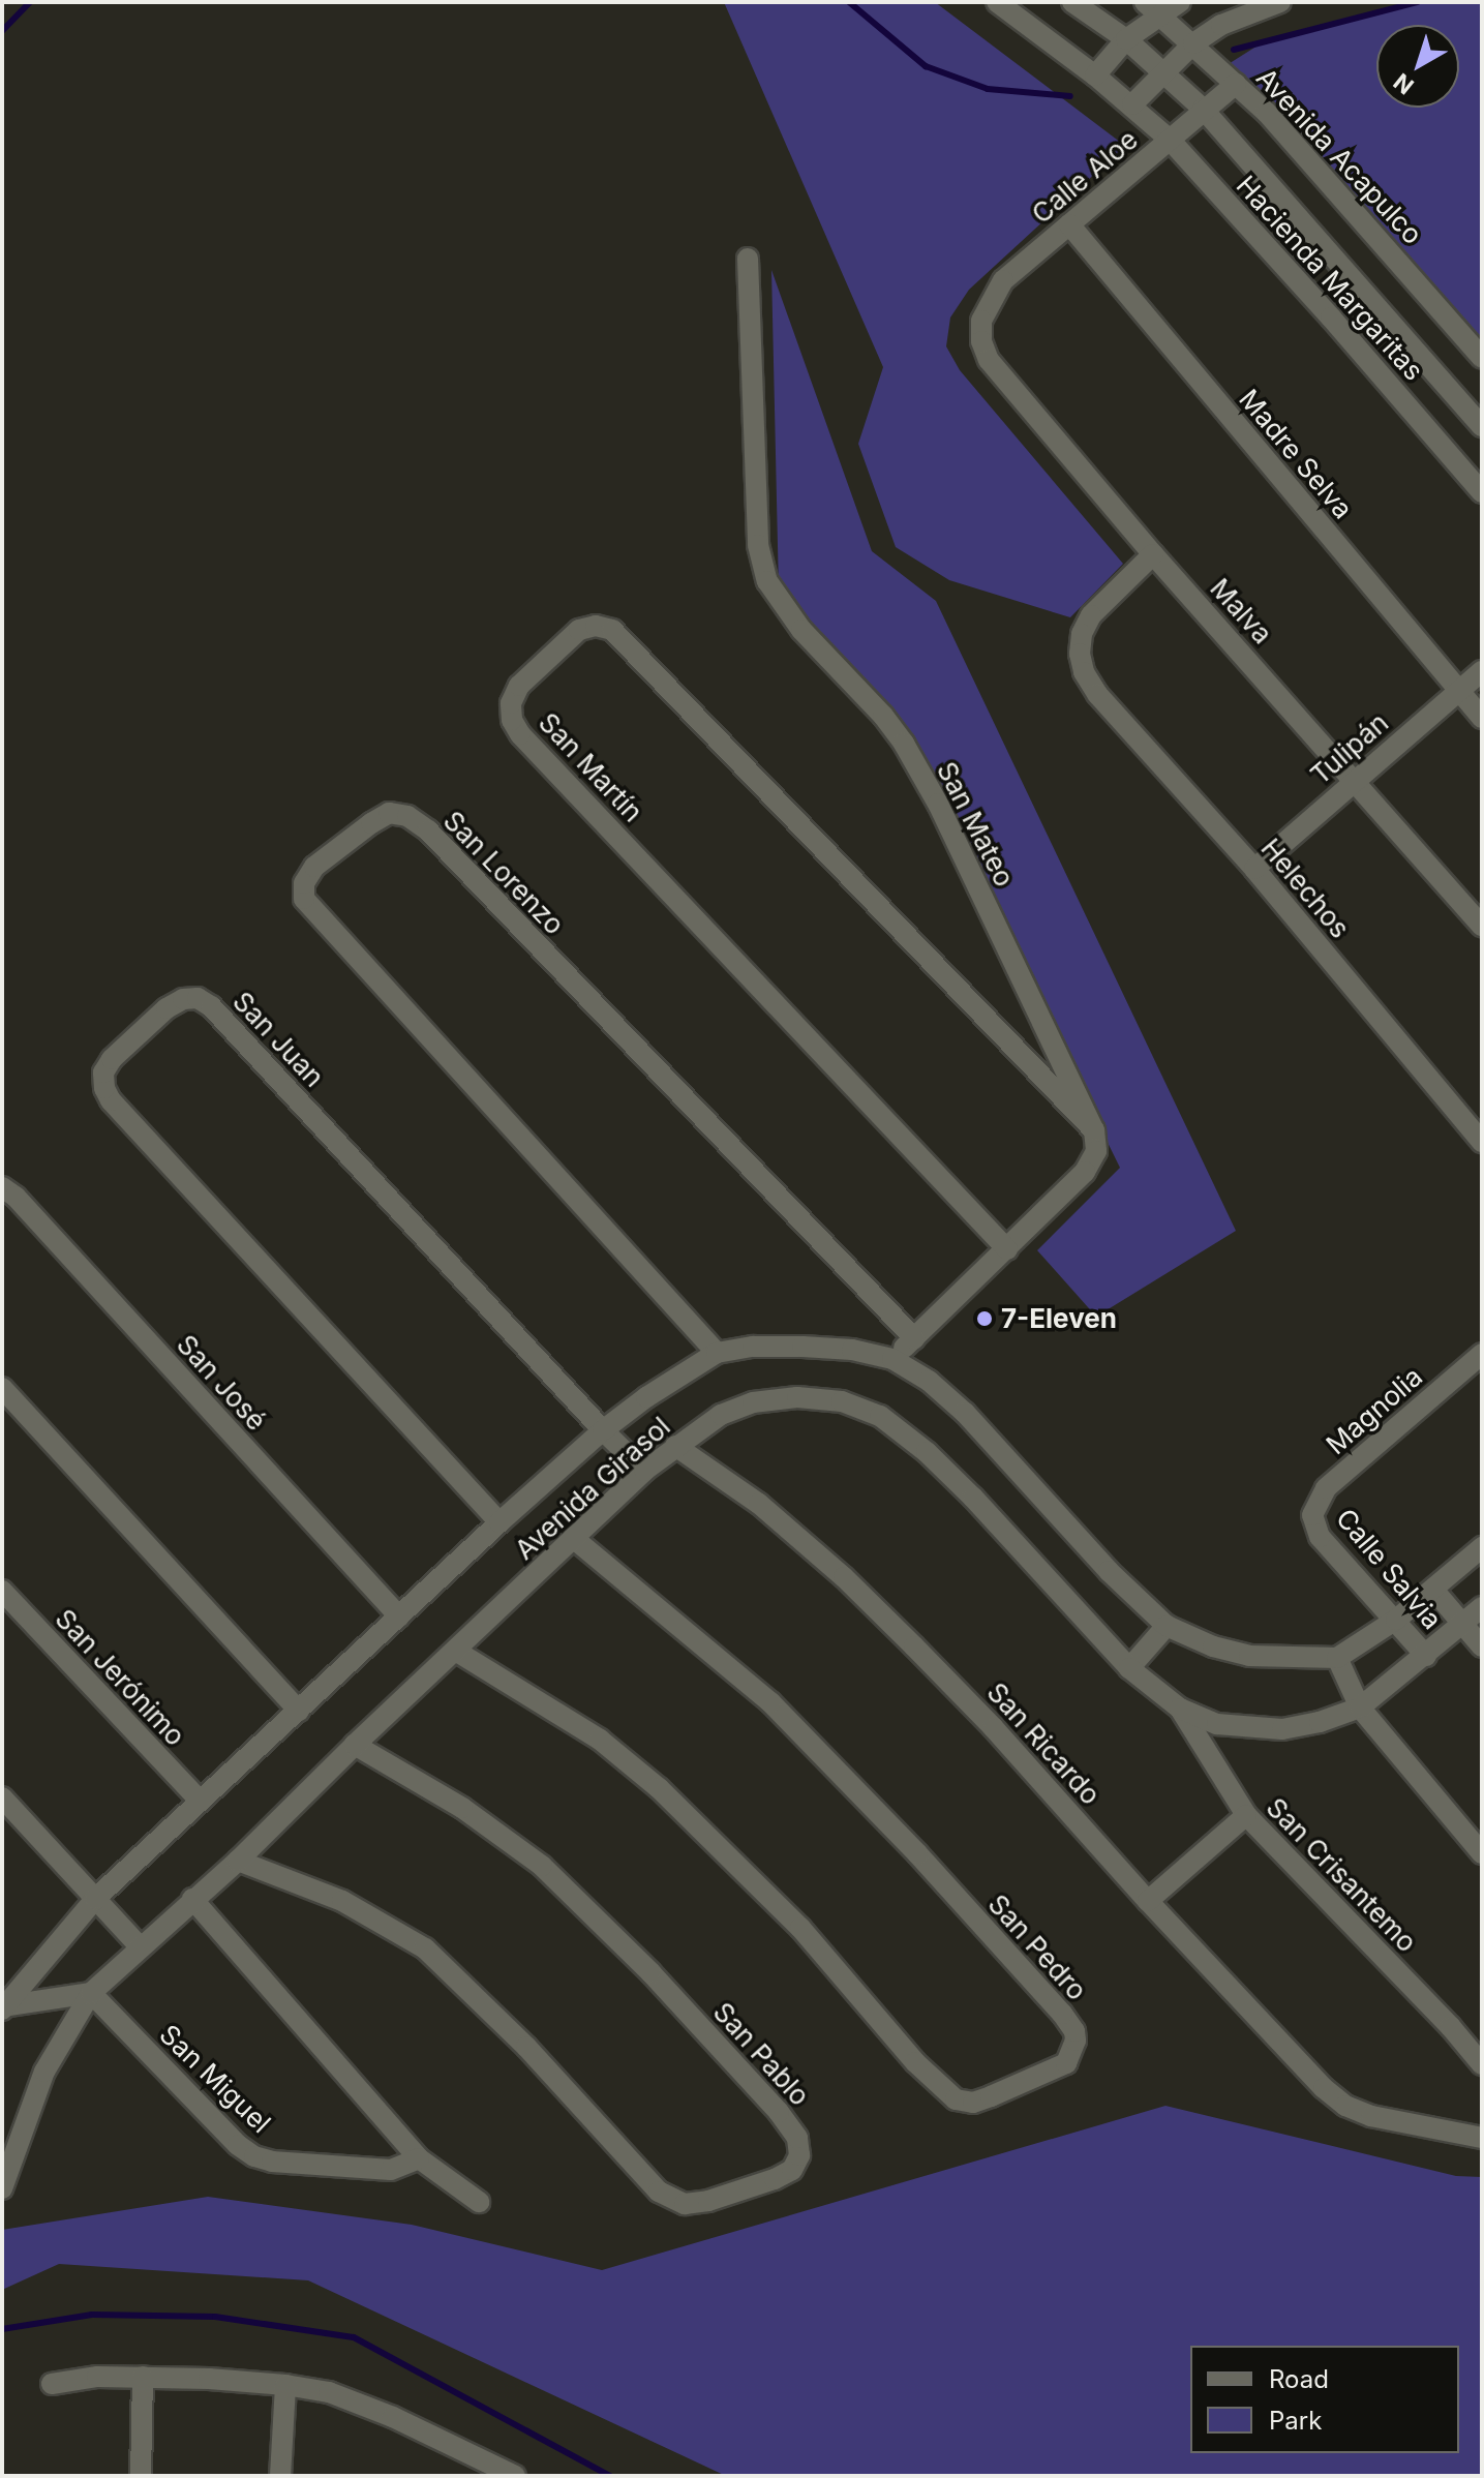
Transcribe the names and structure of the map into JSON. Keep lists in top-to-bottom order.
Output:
{
  "streets": {
    "street": [
      "Avenida Acapulco",
      "Calle Aloe",
      "Hacienda Margaritas",
      "Madre Selva",
      "Malva",
      "Tulipán",
      "San Martín",
      "San Mateo",
      "San Lorenzo",
      "Helechos",
      "San Juan",
      "San José",
      "Magnolia",
      "Avenida Girasol",
      "Calle Salvia",
      "San Jerónimo",
      "San Ricardo",
      "San Crisantemo",
      "San Pedro",
      "San Pablo",
      "San Miguel"
    ]
  },
  "crossings": [
    ["Avenida Acapulco", "Calle Aloe"],
    ["Calle Aloe", "Hacienda Margaritas"],
    ["Calle Aloe", "Madre Selva"],
    ["Calle Aloe", "Malva"],
    ["Madre Selva", "Tulipán"],
    ["Malva", "Tulipán"],
    ["Malva", "Helechos"],
    ["Tulipán", "Helechos"],
    ["San Martín", "San Mateo"],
    ["San Lorenzo", "Avenida Girasol"],
    ["San Juan", "Avenida Girasol"],
    ["San José", "Avenida Girasol"],
    ["Magnolia", "Calle Salvia"],
    ["Avenida Girasol", "Calle Salvia"],
    ["Avenida Girasol", "San Jerónimo"],
    ["Avenida Girasol", "San Ricardo"],
    ["Avenida Girasol", "San Crisantemo"],
    ["Avenida Girasol", "San Pedro"],
    ["Avenida Girasol", "San Pablo"],
    ["Avenida Girasol", "San Miguel"]
  ],
  "places": ["7-Eleven"],
  "legend": ["Road", "Park"],
  "north": "bottom left"
}
